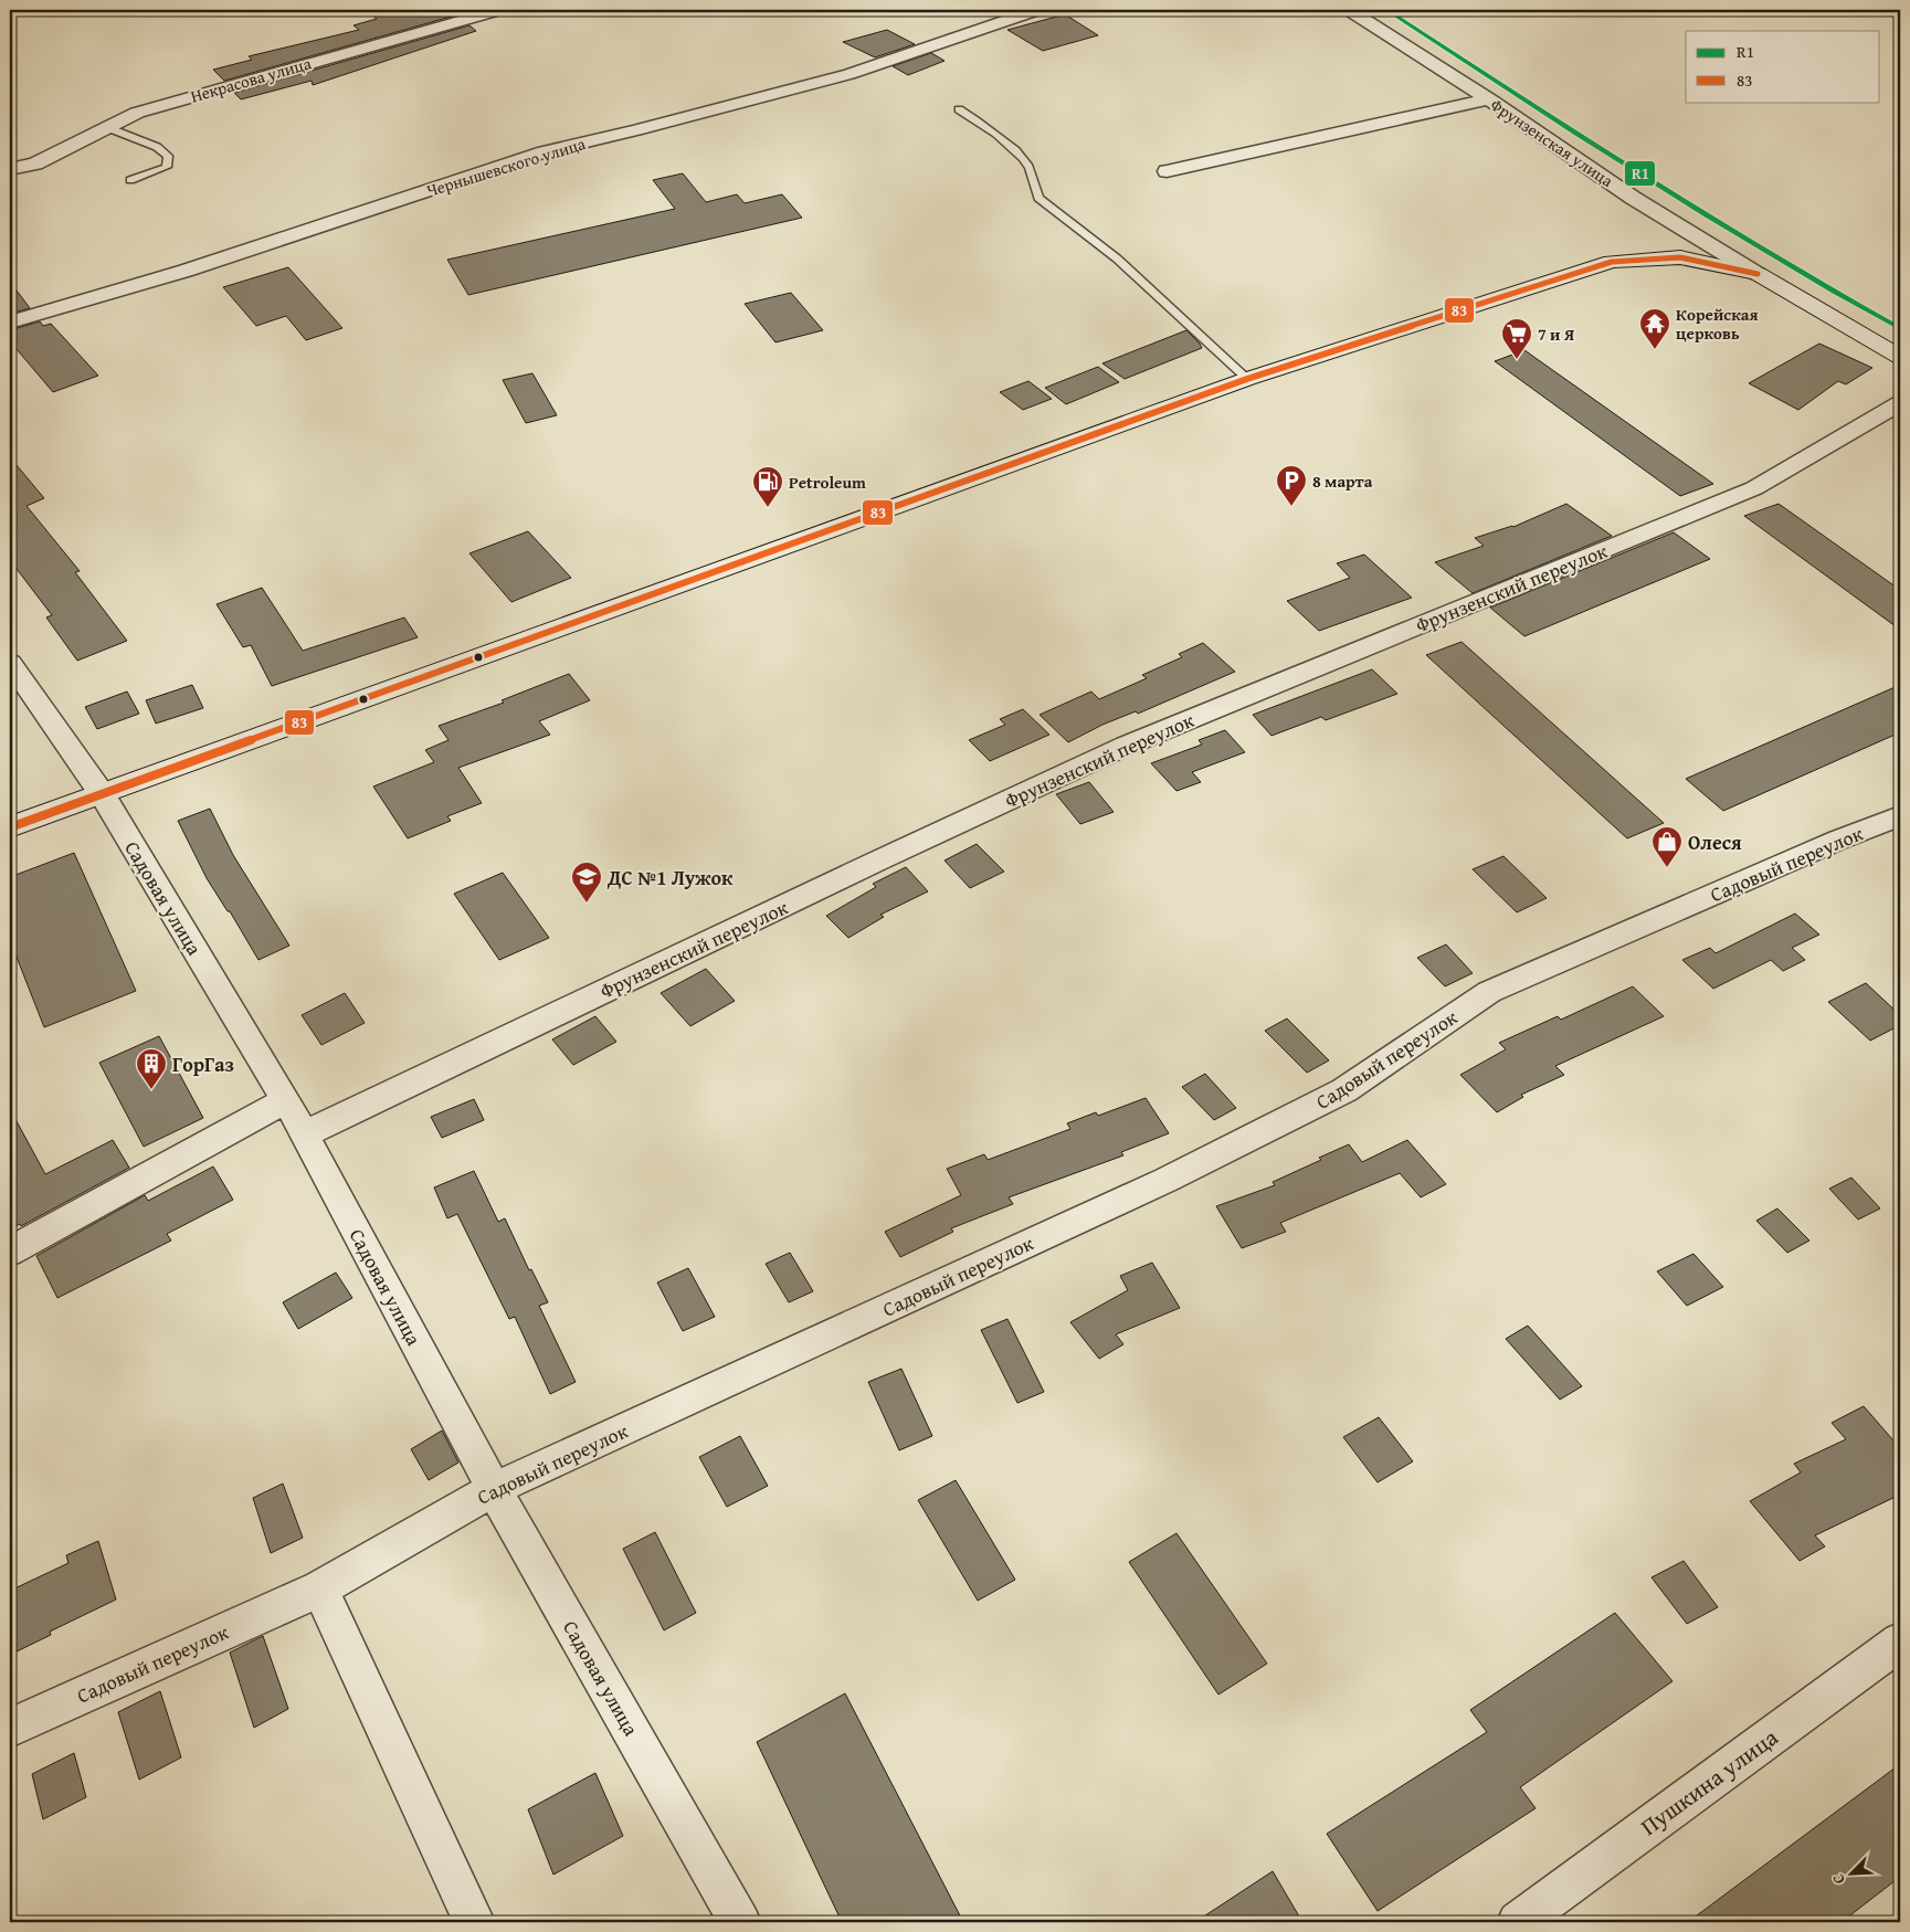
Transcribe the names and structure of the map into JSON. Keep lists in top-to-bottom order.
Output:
{
  "streets": {
    "street": [
      "Некрасова улица",
      "Фрунзенская улица",
      "Чернышевского улица",
      "Фрунзенский переулок",
      "Садовый переулок",
      "Садовая улица",
      "Пушкина улица"
    ]
  },
  "crossings": [
    ["Фрунзенский переулок", "Садовая улица"],
    ["Садовый переулок", "Садовая улица"]
  ],
  "places": {
    "temple": ["Корейская церковь"],
    "supermarket": ["7 и Я"],
    "parking": ["8 марта"],
    "fuel station": ["Petroleum"],
    "shop": ["Олеся"],
    "school or university": ["ДС №1 Лужок"],
    "building": ["ГорГаз"]
  },
  "lines": ["transit line R1", "transit line 83"],
  "legend": ["R1", "83"],
  "north": "bottom left"
}
